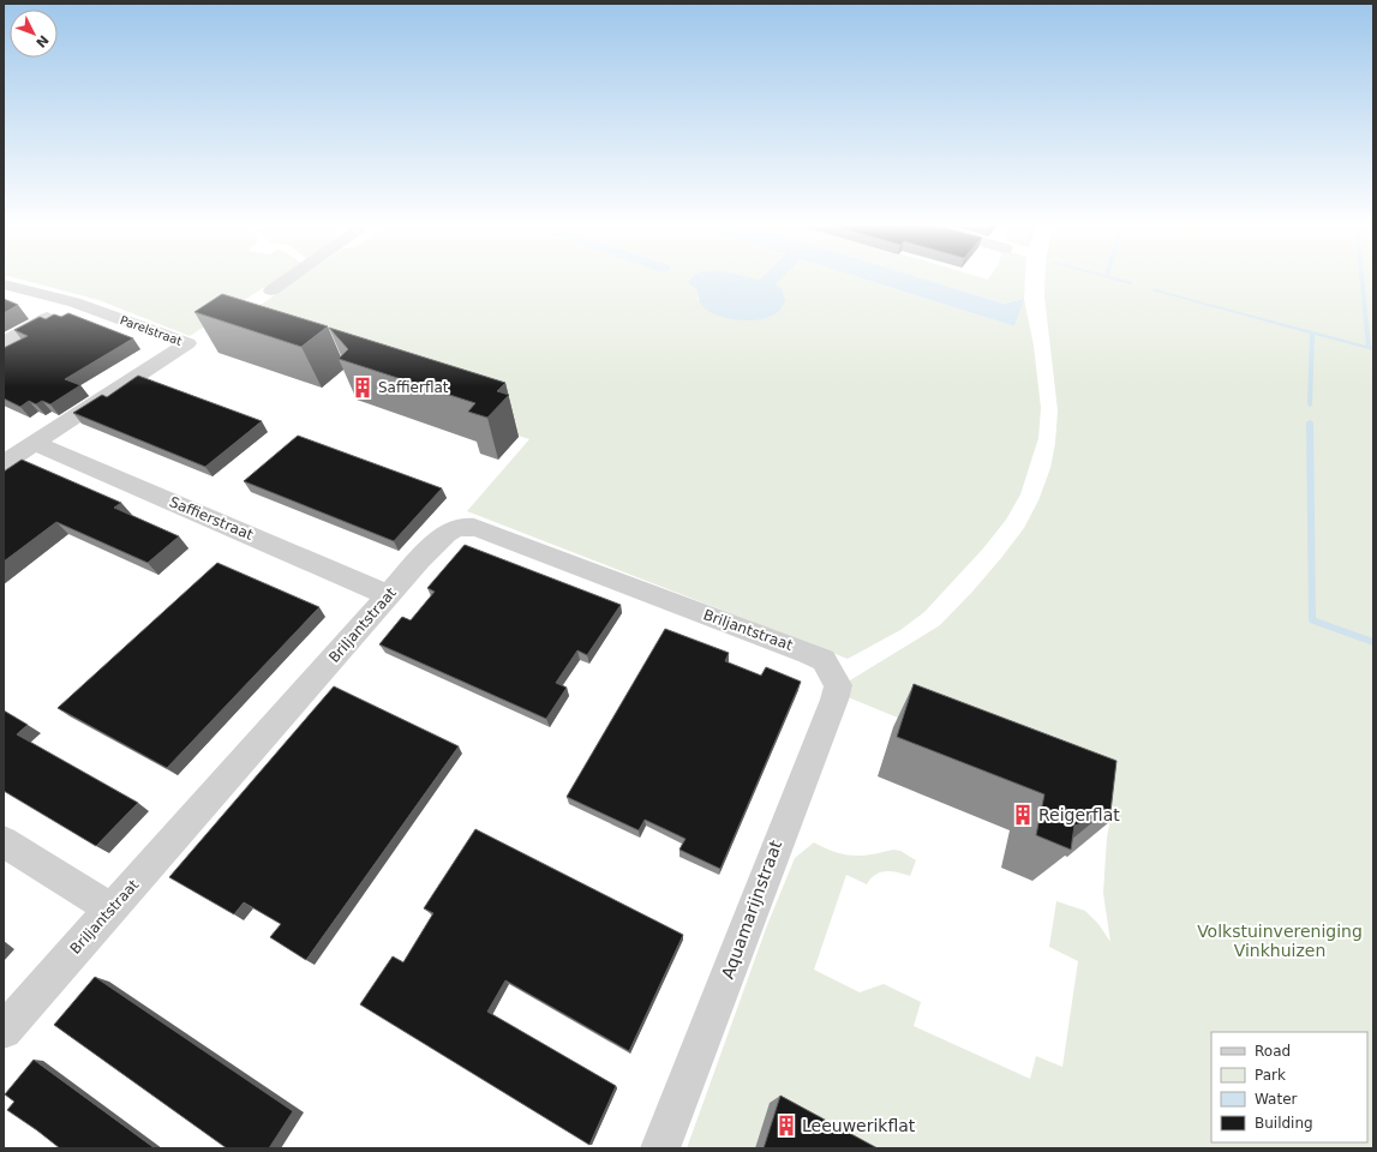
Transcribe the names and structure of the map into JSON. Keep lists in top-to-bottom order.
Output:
{
  "streets": {
    "street": [
      "Parelstraat",
      "Saffierstraat",
      "Briljantstraat",
      "Aquamarijnstraat"
    ]
  },
  "crossings": [
    ["Parelstraat", "Saffierstraat"],
    ["Saffierstraat", "Briljantstraat"],
    ["Briljantstraat", "Aquamarijnstraat"]
  ],
  "parks": ["Volkstuinvereniging Vinkhuizen"],
  "places": {
    "building": ["Saffierflat", "Reigerflat", "Leeuwerikflat"]
  },
  "legend": [
    "Road",
    "Park",
    "Water",
    "Building"
  ],
  "north": "bottom right"
}
